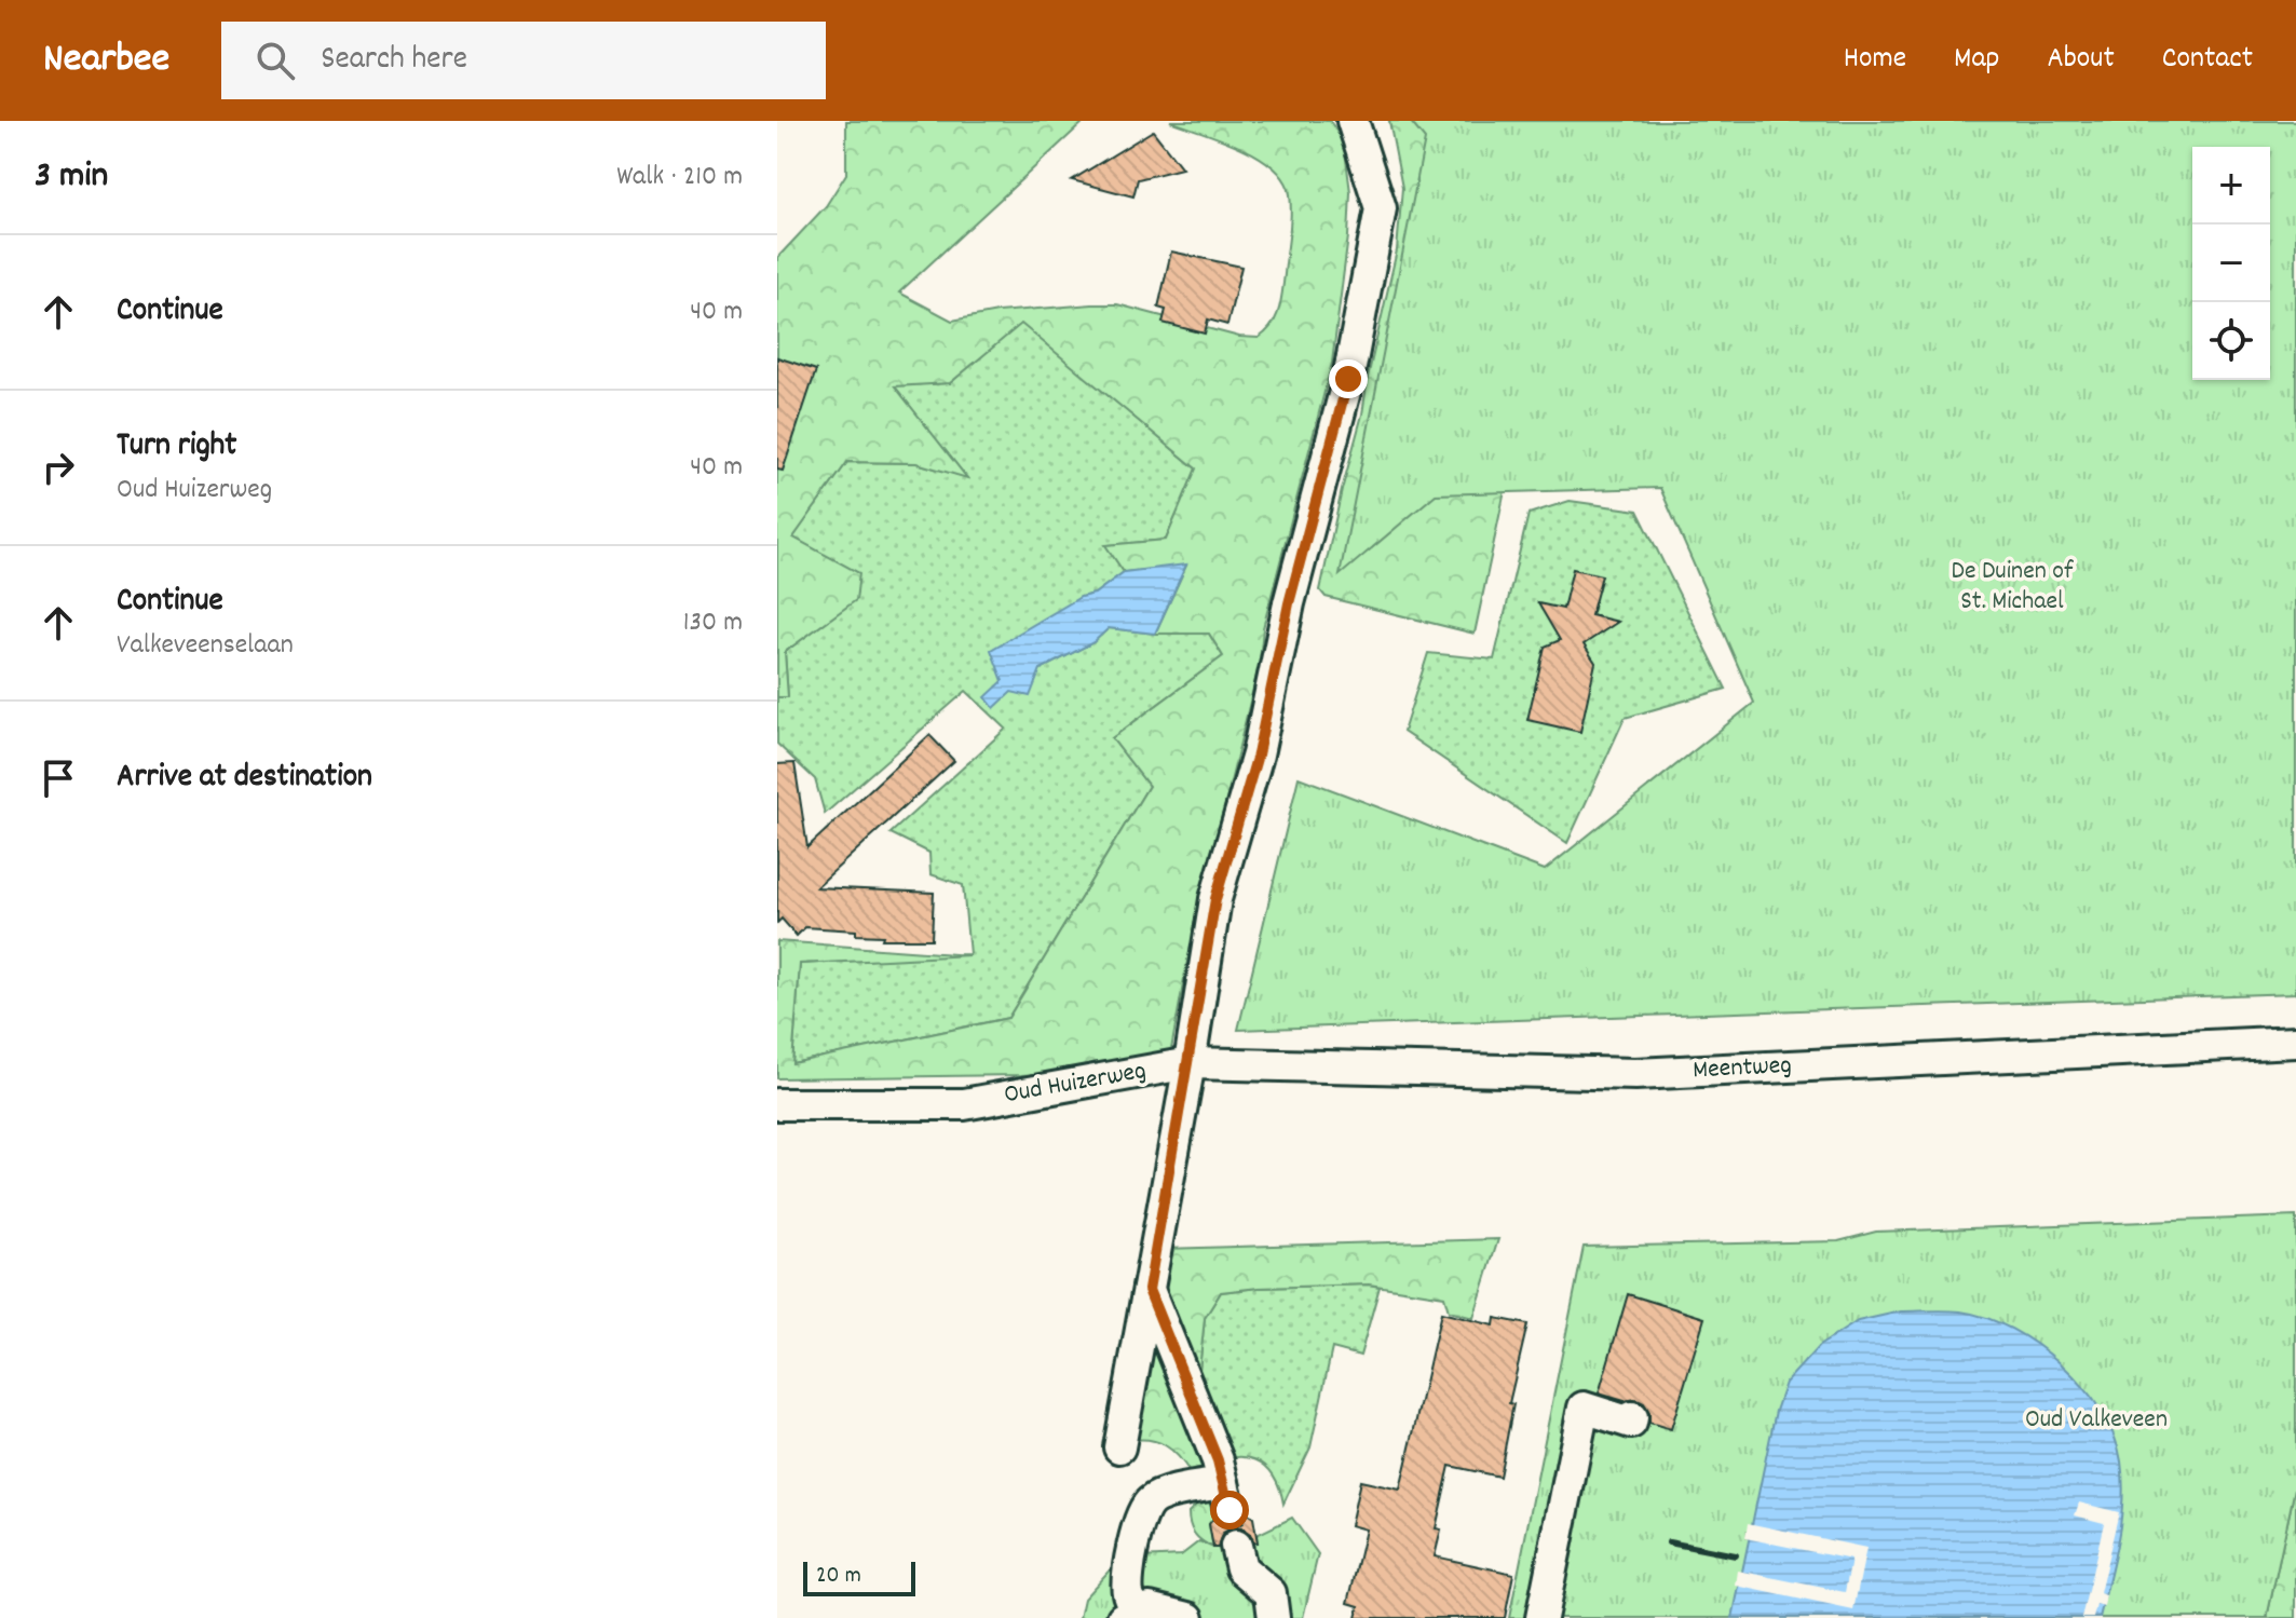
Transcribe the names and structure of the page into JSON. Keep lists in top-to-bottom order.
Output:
{
  "streets": {
    "street": ["Meentweg", "Oud Huizerweg"]
  },
  "crossings": [
    ["Meentweg", "Oud Huizerweg"]
  ],
  "parks": ["De Duinen of St. Michael", "Oud Valkeveen"],
  "scale_bar": "20 m",
  "page": {
    "header": "Nearbee",
    "search": "Search here",
    "nav": [
      "Home",
      "Map",
      "About",
      "Contact"
    ],
    "heading": ["3 min", "Walk · 210 m"],
    "map_buttons": ["+", "−"],
    "list": [
      ["Continue", "40 m"],
      ["Turn right", "Oud Huizerweg", "40 m"],
      ["Continue", "Valkeveenselaan", "130 m"],
      "Arrive at destination"
    ],
    "scale": "20 m"
  }
}
